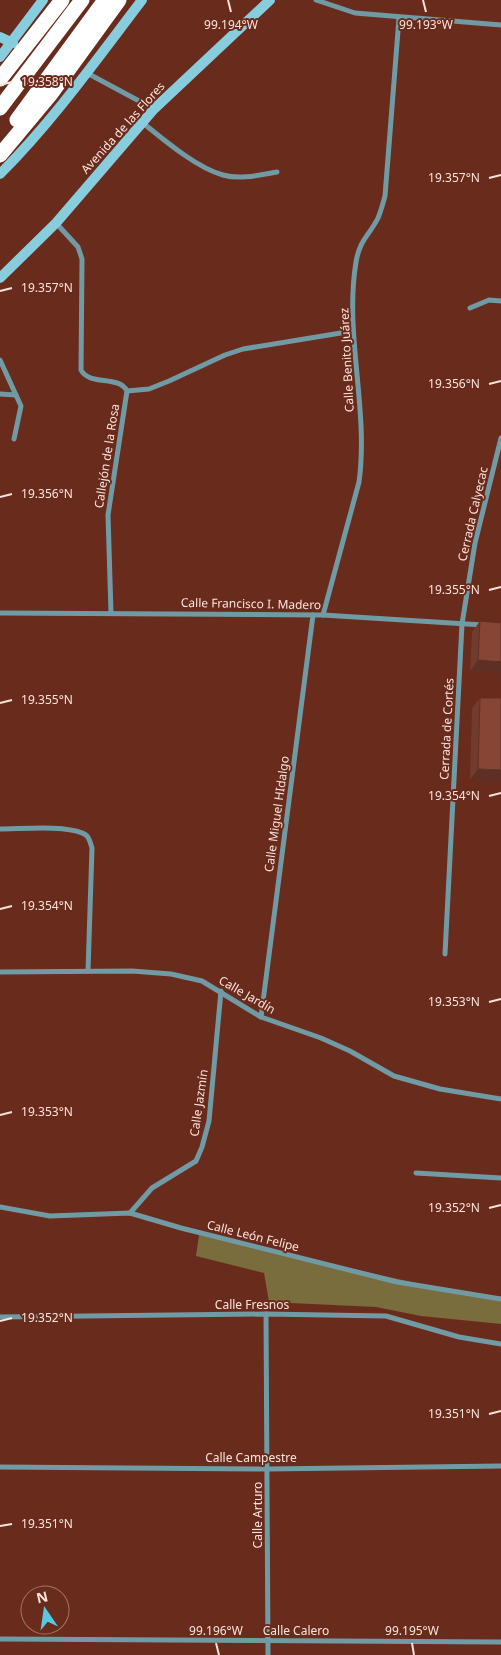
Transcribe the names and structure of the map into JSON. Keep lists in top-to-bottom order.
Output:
{
  "streets": {
    "street": [
      "Avenida de las Flores",
      "Calle Benito Juárez",
      "Callejón de la Rosa",
      "Cerrada Calyecac",
      "Calle Francisco I. Madero",
      "Cerrada de Cortés",
      "Calle Miguel HIdalgo",
      "Calle Jardín",
      "Calle Jazmín",
      "Calle León Felipe",
      "Calle Fresnos",
      "Calle Campestre",
      "Calle Arturo",
      "Calle Calero"
    ]
  },
  "crossings": [
    ["Avenida de las Flores", "Callejón de la Rosa"],
    ["Calle Benito Juárez", "Calle Francisco I. Madero"],
    ["Callejón de la Rosa", "Calle Francisco I. Madero"],
    ["Cerrada Calyecac", "Calle Francisco I. Madero"],
    ["Cerrada Calyecac", "Cerrada de Cortés"],
    ["Calle Francisco I. Madero", "Cerrada de Cortés"],
    ["Calle Francisco I. Madero", "Calle Miguel HIdalgo"],
    ["Calle Miguel HIdalgo", "Calle Jardín"],
    ["Calle Jardín", "Calle Jazmín"],
    ["Calle Jazmín", "Calle León Felipe"],
    ["Calle Fresnos", "Calle Arturo"],
    ["Calle Campestre", "Calle Arturo"],
    ["Calle Arturo", "Calle Calero"]
  ],
  "north": "top",
  "coordinates": [
    "99.194°W",
    "99.193°W",
    "19.358°N",
    "19.357°N",
    "19.356°N",
    "19.355°N",
    "19.354°N",
    "19.353°N",
    "19.352°N",
    "19.351°N",
    "99.196°W",
    "99.195°W"
  ]
}
